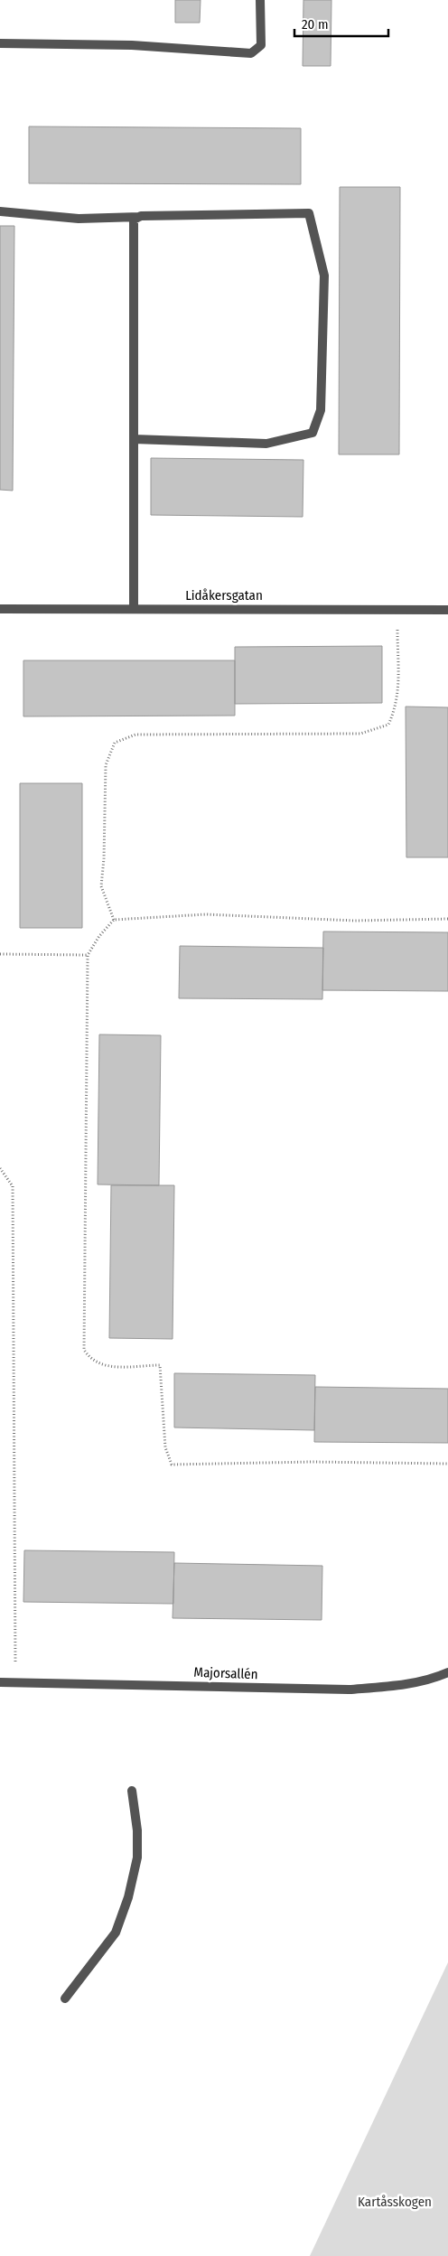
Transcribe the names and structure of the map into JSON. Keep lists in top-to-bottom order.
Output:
{
  "streets": {
    "street": ["Lidåkersgatan", "Majorsallén"]
  },
  "parks": ["Kartåsskogen"],
  "scale_bar": "20 m"
}
